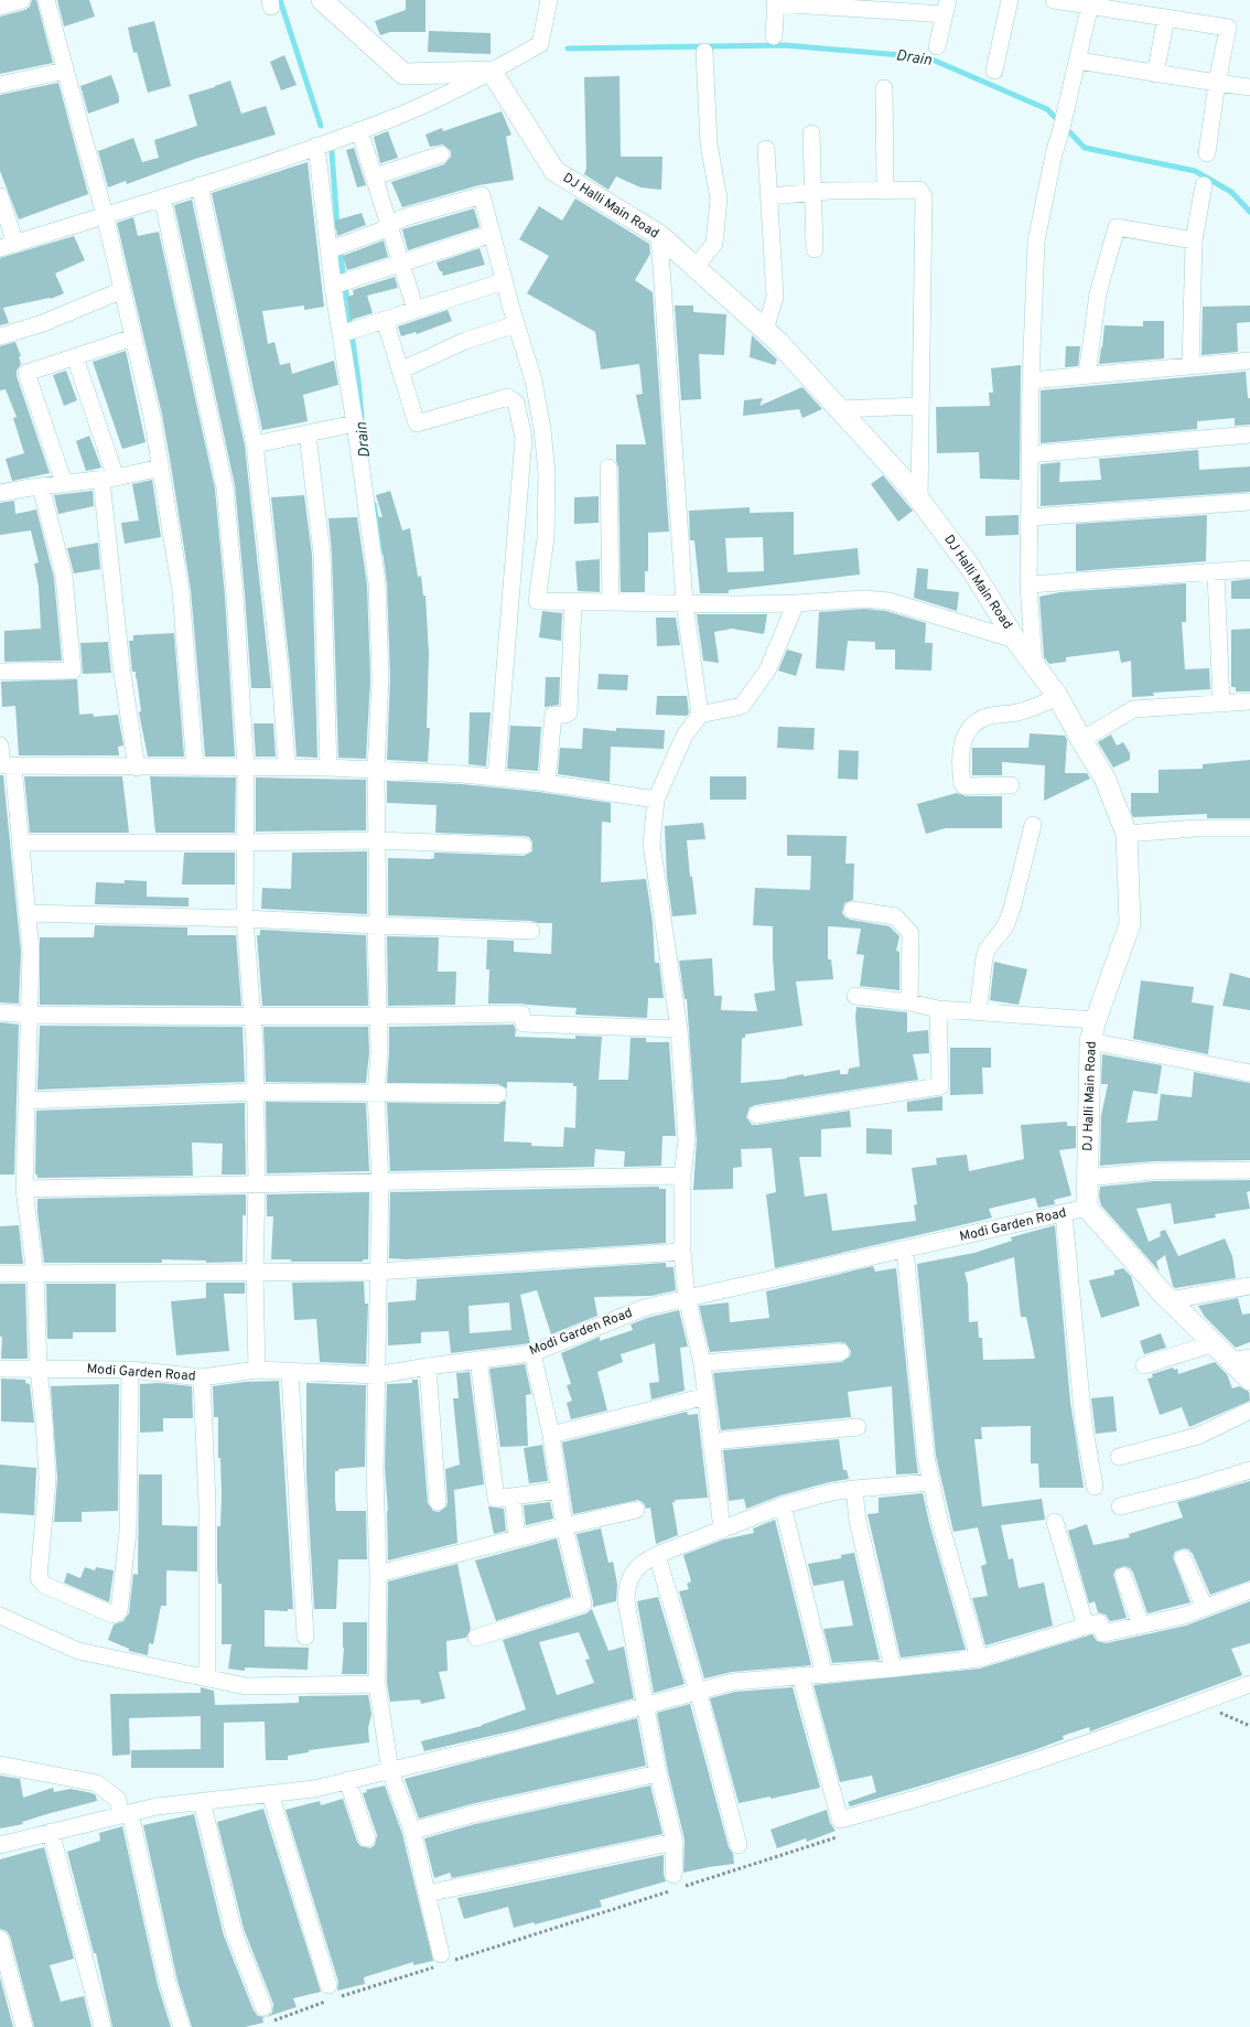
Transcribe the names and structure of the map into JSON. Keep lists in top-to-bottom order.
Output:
{
  "streets": {
    "street": ["DJ Halli Main Road", "Modi Garden Road"]
  },
  "crossings": [
    ["DJ Halli Main Road", "Modi Garden Road"]
  ],
  "water": ["Drain"]
}
